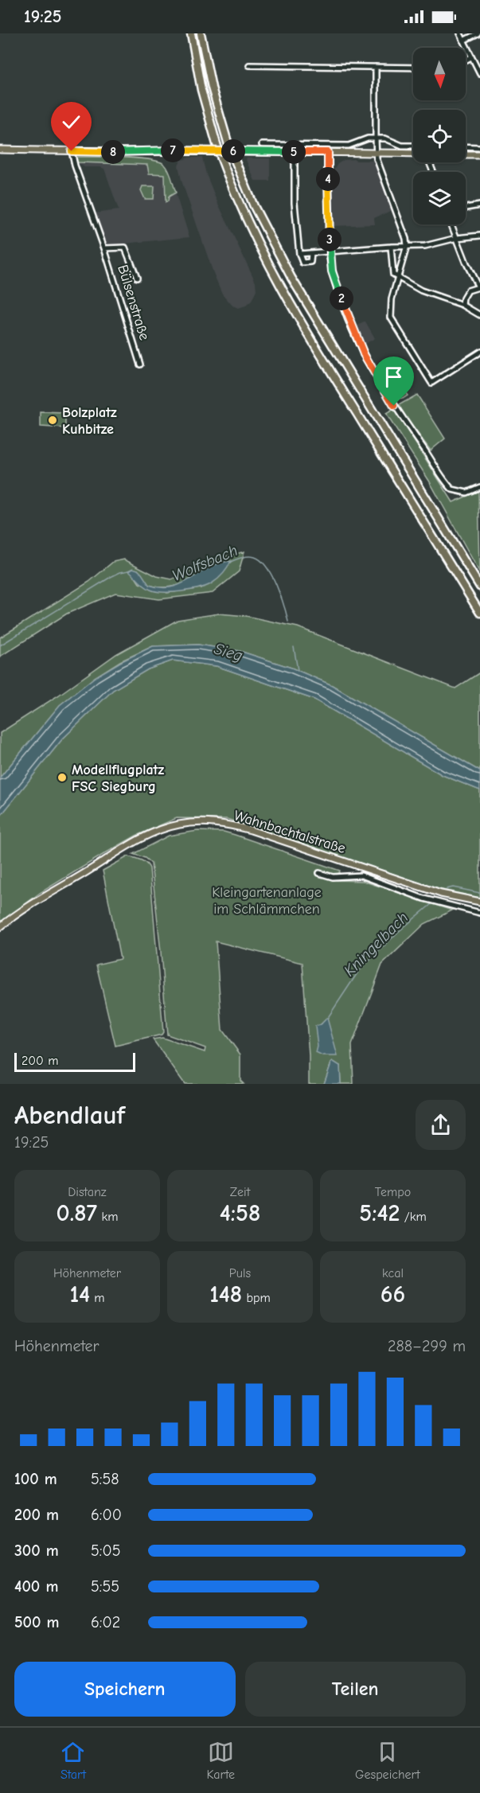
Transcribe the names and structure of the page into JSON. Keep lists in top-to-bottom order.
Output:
{
  "streets": {
    "main road": ["Wahnbachtalstraße"],
    "street": ["Bülsenstraße"]
  },
  "water": ["Wolfsbach", "Sieg", "Kningelbach"],
  "parks": ["Kleingartenanlage im Schlämmchen"],
  "places": ["Bolzplatz Kuhbitze", "Modellflugplatz FSC Siegburg"],
  "scale_bar": "200 m",
  "north": "bottom",
  "page": {
    "status": "19:25",
    "pins": [
      "7",
      "6",
      "5",
      "8",
      "4",
      "3",
      "2"
    ],
    "scale": "200 m",
    "heading": ["Abendlauf", "19:25"],
    "stats": [
      ["Distanz", "0.87 km"],
      ["Zeit", "4:58"],
      ["Tempo", "5:42 /km"],
      ["Höhenmeter", "14 m"],
      ["Puls", "148 bpm"],
      ["kcal", "66"]
    ],
    "chart": ["Höhenmeter", "288–299 m"],
    "list": [
      {
        "name": "100 m",
        "note": "5:58"
      },
      {
        "name": "200 m",
        "note": "6:00"
      },
      {
        "name": "300 m",
        "note": "5:05"
      },
      {
        "name": "400 m",
        "note": "5:55"
      },
      {
        "name": "500 m",
        "note": "6:02"
      }
    ],
    "buttons": ["Speichern", "Teilen"],
    "tabs": ["Start", "Karte", "Gespeichert"]
  }
}
